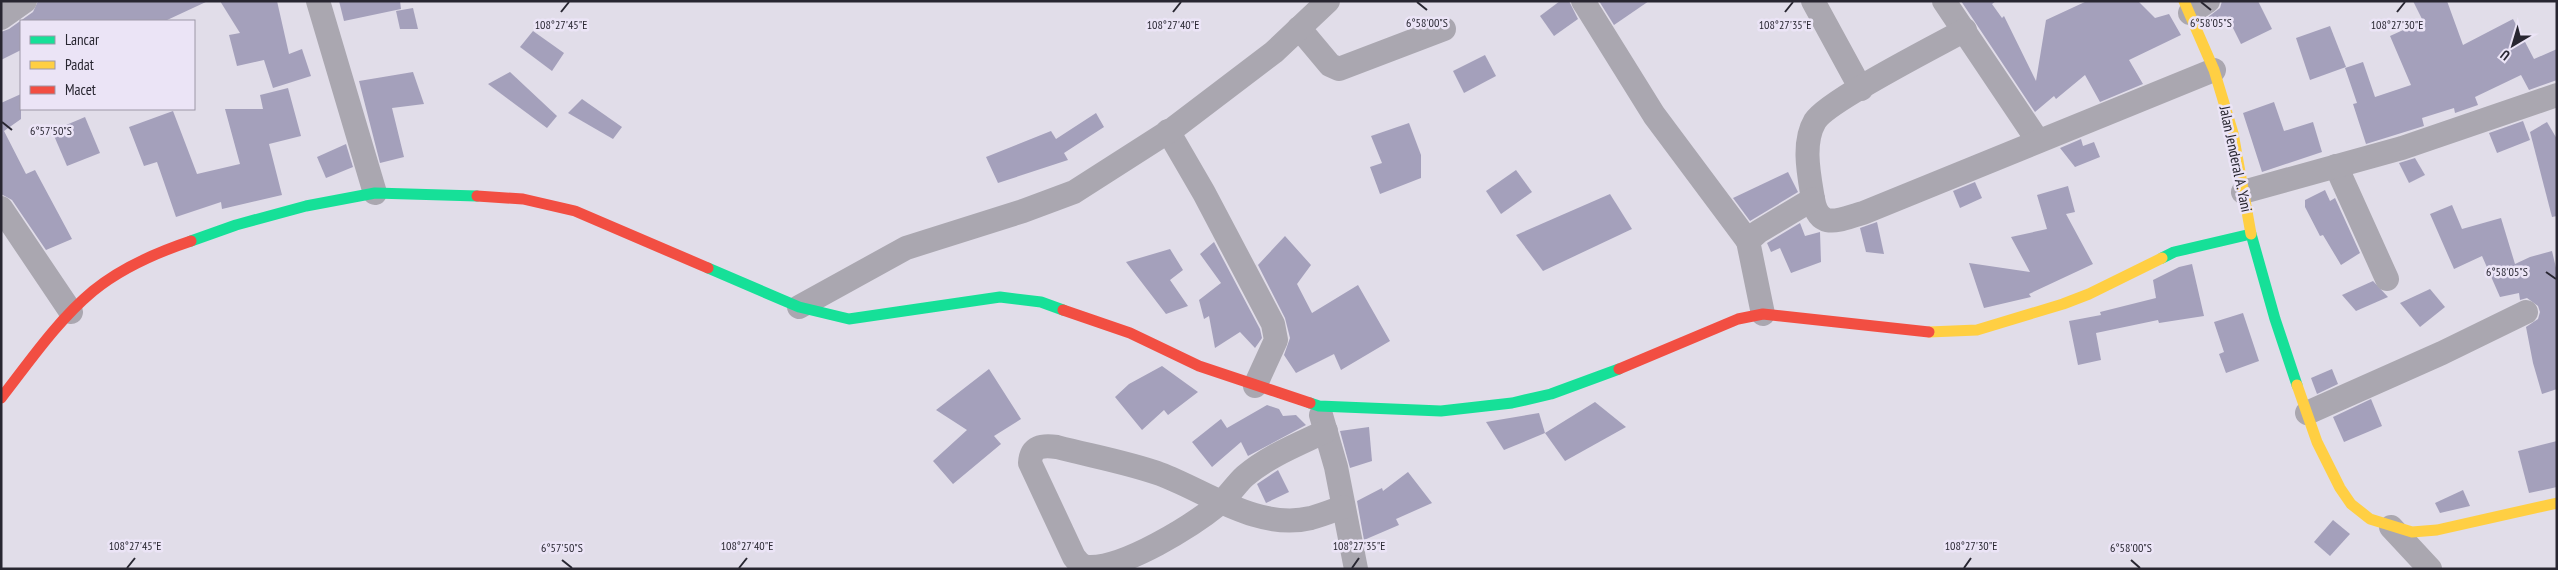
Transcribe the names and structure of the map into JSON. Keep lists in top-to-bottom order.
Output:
{
  "streets": {
    "main road": ["Jalan Jenderal A. Yani"]
  },
  "legend": ["Lancar", "Padat", "Macet"],
  "north": "bottom left",
  "coordinates": [
    "6°58'00\"S",
    "6°58'05\"S",
    "108°27'45\"E",
    "108°27'40\"E",
    "108°27'35\"E",
    "108°27'30\"E",
    "6°57'50\"S"
  ]
}
